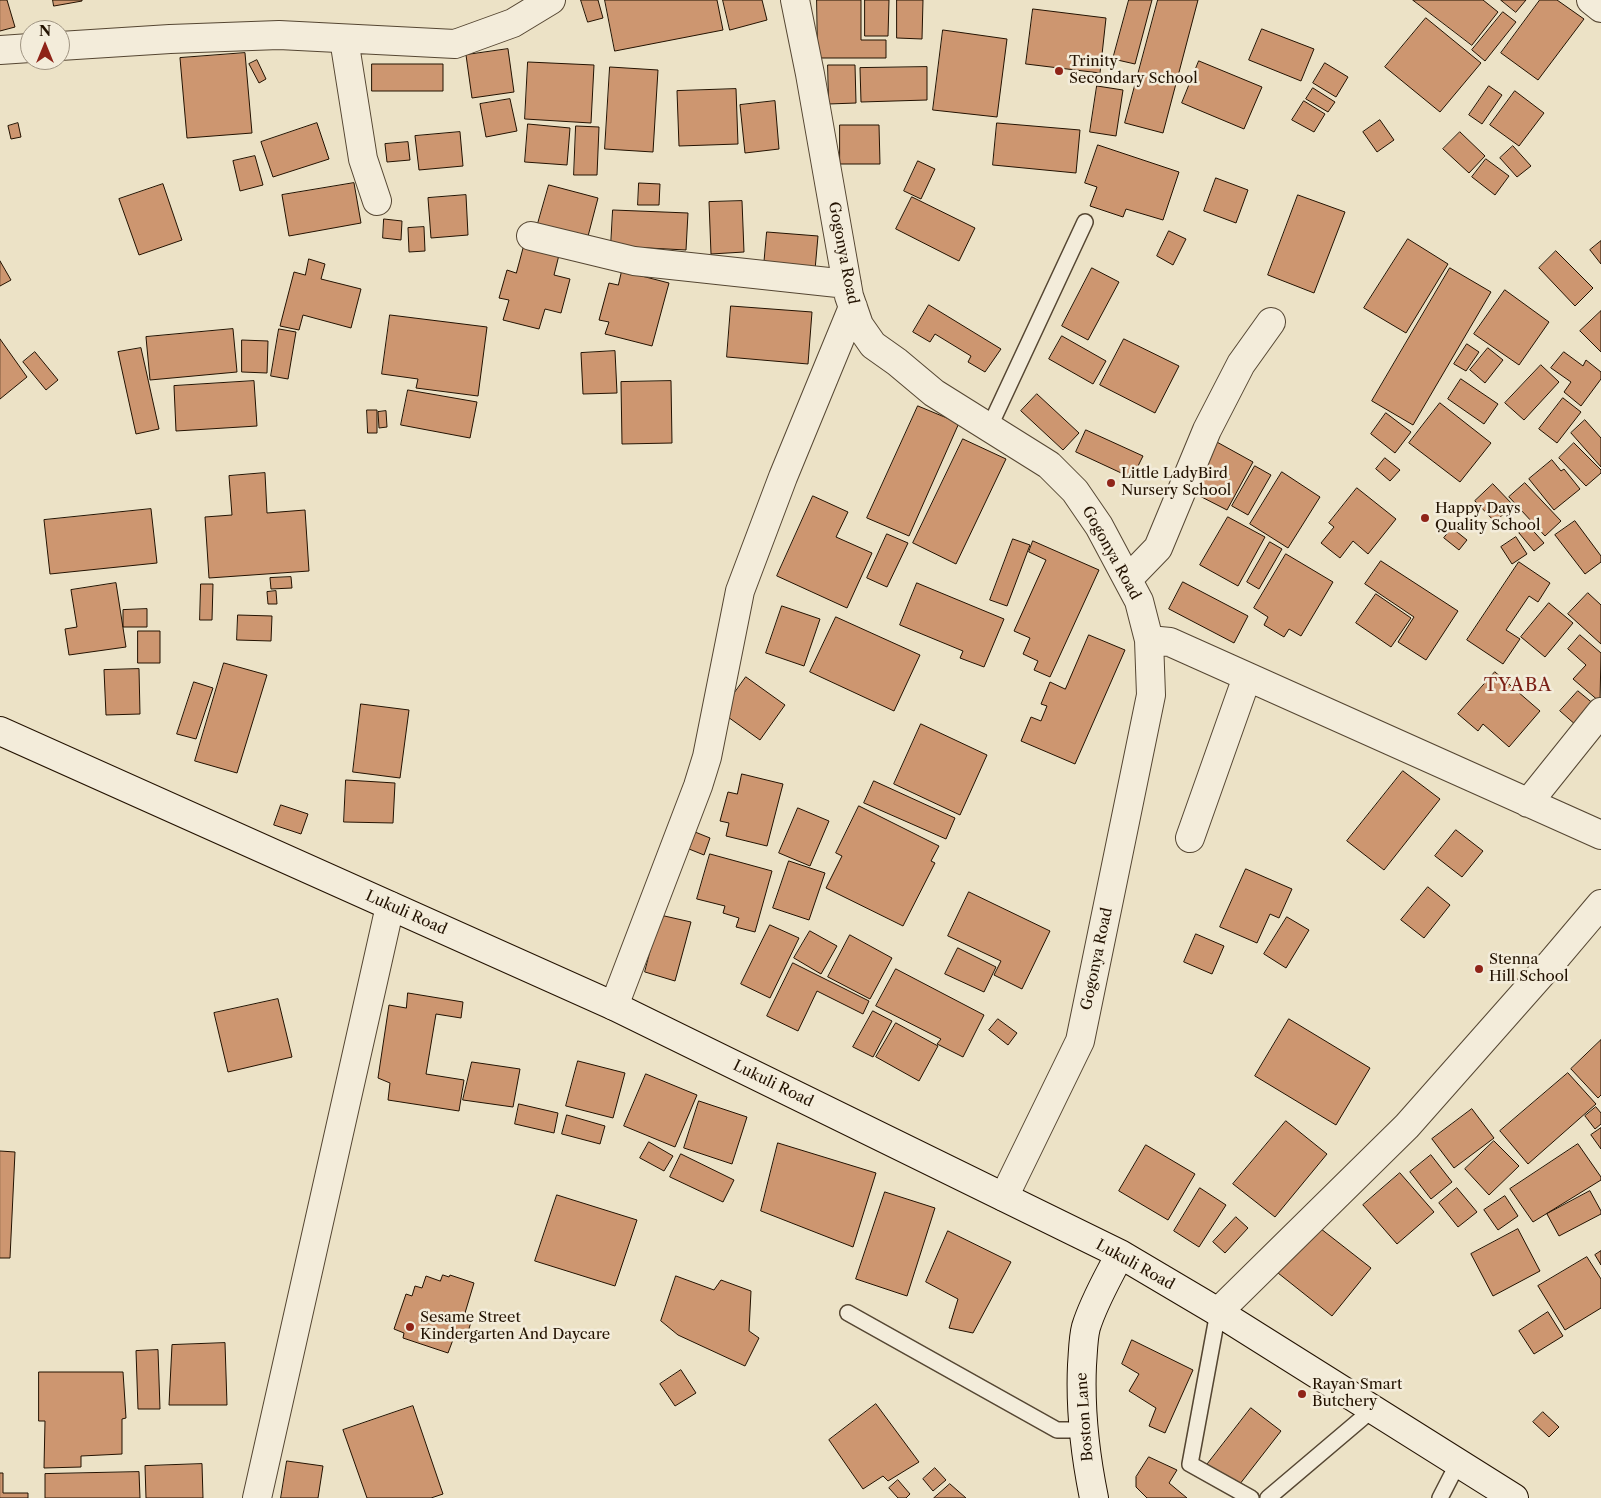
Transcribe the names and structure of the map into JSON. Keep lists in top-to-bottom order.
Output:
{
  "streets": {
    "street": ["Gogonya Road", "Lukuli Road", "Boston Lane"]
  },
  "crossings": [
    ["Gogonya Road", "Lukuli Road"],
    ["Lukuli Road", "Boston Lane"]
  ],
  "districts": ["TYABA"],
  "places": [
    "Trinity Secondary School",
    "Little LadyBird Nursery School",
    "Happy Days Quality School",
    "Stenna Hill School",
    "Sesame Street Kindergarten And Daycare",
    "Rayan Smart Butchery"
  ],
  "north": "top"
}
